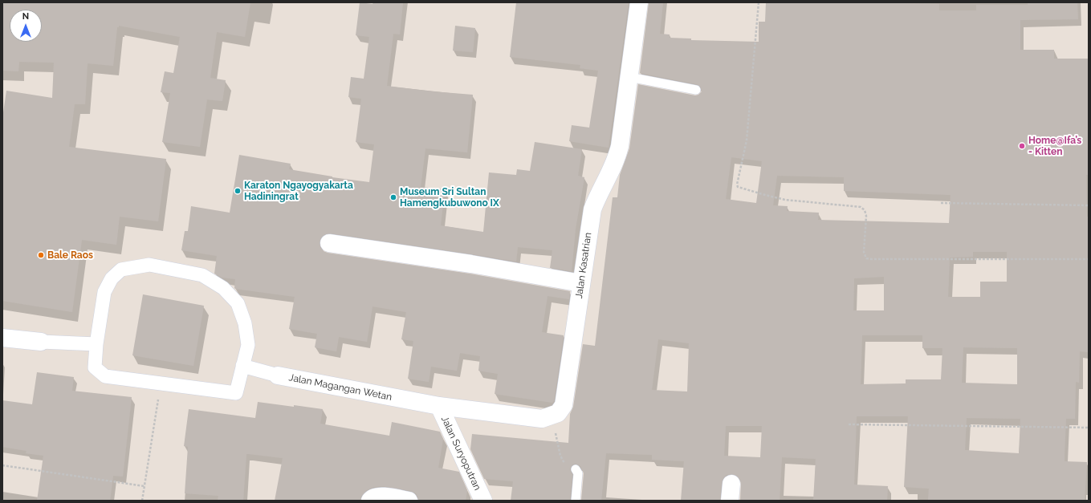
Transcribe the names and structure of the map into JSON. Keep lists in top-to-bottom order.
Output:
{
  "streets": {
    "street": ["Jalan Kasatrian", "Jalan Magangan Wetan", "Jalan Suryoputran"]
  },
  "crossings": [
    ["Jalan Magangan Wetan", "Jalan Suryoputran"]
  ],
  "places": [
    "Home@Ifa’s - Kitten",
    "Karaton Ngayogyakarta Hadiningrat",
    "Museum Sri Sultan Hamengkubuwono IX",
    "Bale Raos"
  ],
  "north": "top"
}
